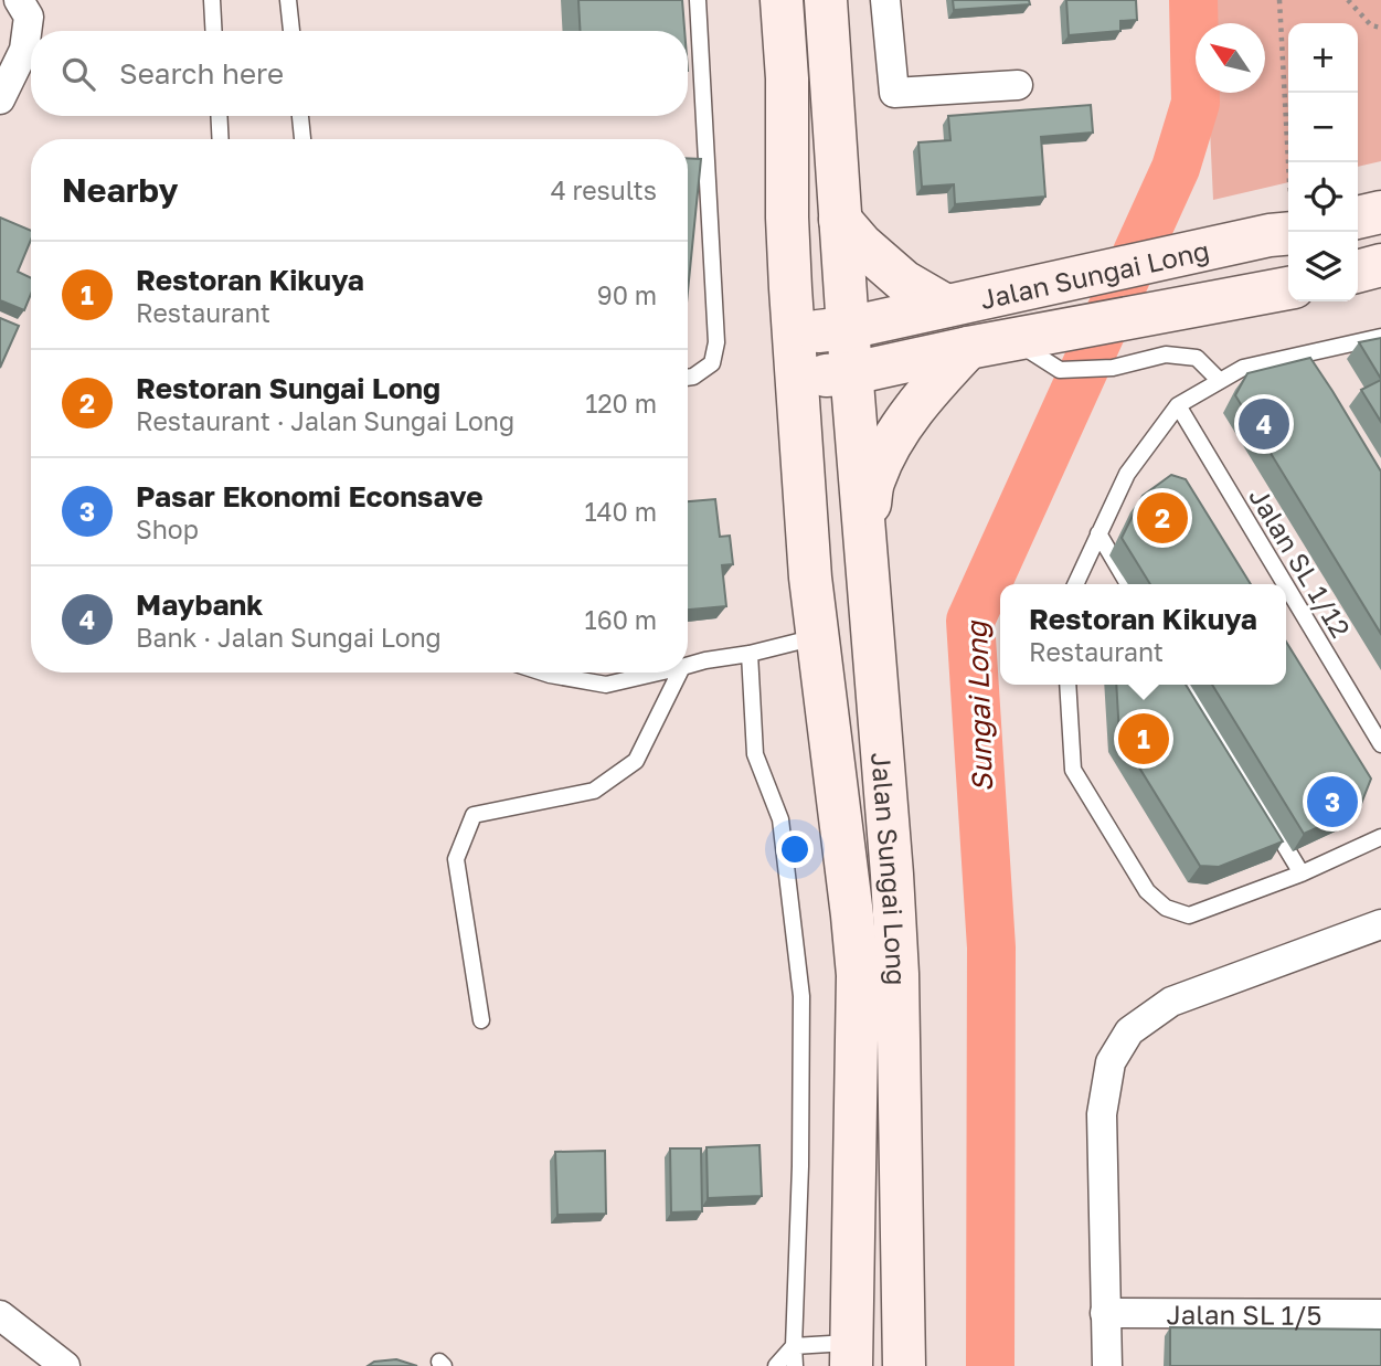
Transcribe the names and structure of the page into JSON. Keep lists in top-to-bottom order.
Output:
{
  "streets": {
    "street": ["Jalan Sungai Long", "Jalan SL 1/5"],
    "lane": ["Jalan SL 1/12"]
  },
  "water": ["Sungai Long"],
  "north": "top left",
  "page": {
    "map_buttons": ["+", "−"],
    "search": "Search here",
    "heading": ["Nearby", "4 results"],
    "list": [
      {
        "mark": "1",
        "name": "Restoran Kikuya",
        "note": "Restaurant",
        "value": "90 m"
      },
      {
        "mark": "2",
        "name": "Restoran Sungai Long",
        "note": "Restaurant · Jalan Sungai Long",
        "value": "120 m"
      },
      {
        "mark": "3",
        "name": "Pasar Ekonomi Econsave",
        "note": "Shop",
        "value": "140 m"
      },
      {
        "mark": "4",
        "name": "Maybank",
        "note": "Bank · Jalan Sungai Long",
        "value": "160 m"
      }
    ],
    "pins": [
      "4",
      "2",
      "1",
      "3"
    ],
    "popup": ["Restoran Kikuya", "Restaurant"]
  }
}
